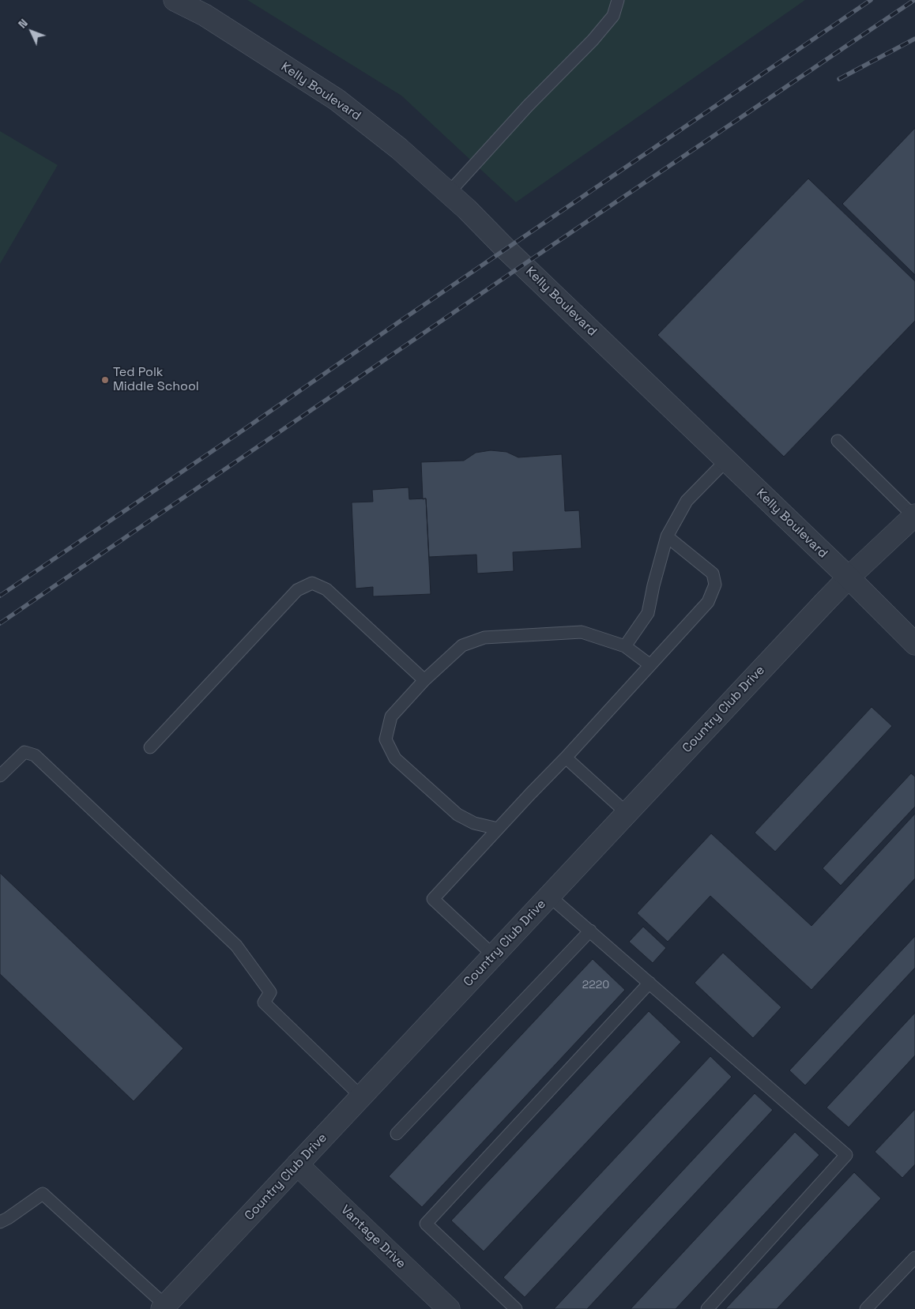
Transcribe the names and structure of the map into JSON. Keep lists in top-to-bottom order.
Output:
{
  "streets": {
    "street": ["Kelly Boulevard", "Country Club Drive", "Vantage Drive"]
  },
  "crossings": [
    ["Kelly Boulevard", "Country Club Drive"],
    ["Country Club Drive", "Vantage Drive"]
  ],
  "places": ["Ted Polk Middle School"],
  "house_numbers": ["2220"],
  "north": "top left"
}
